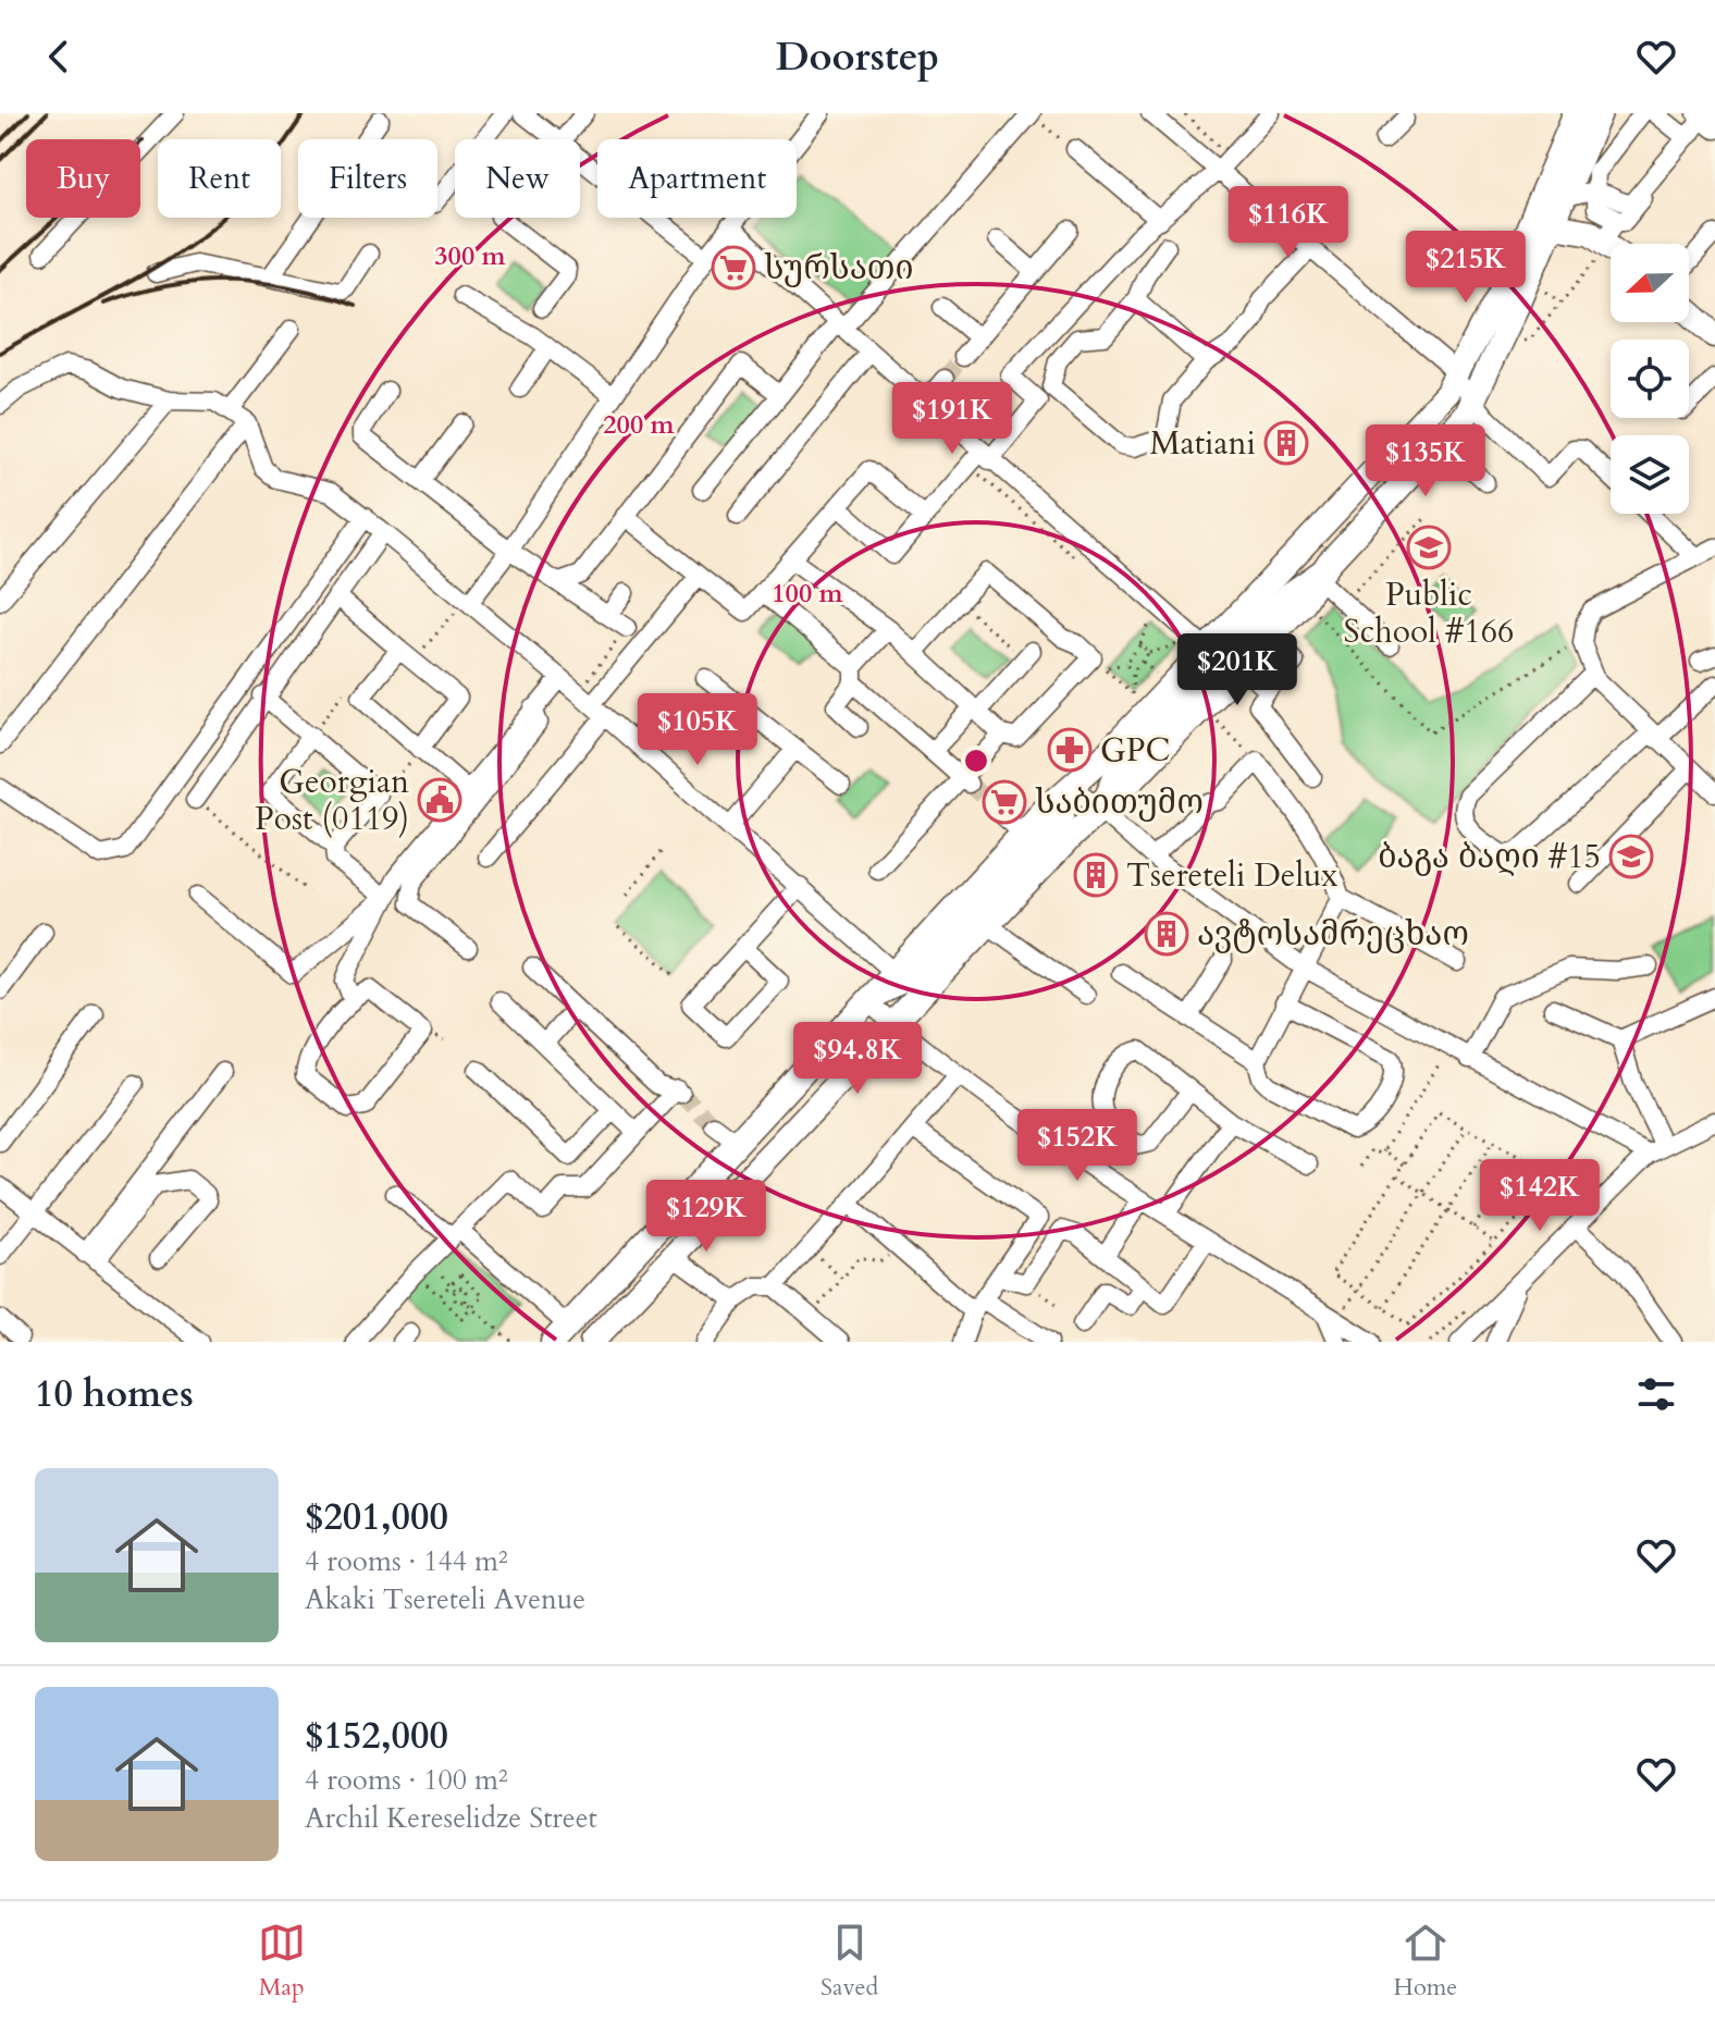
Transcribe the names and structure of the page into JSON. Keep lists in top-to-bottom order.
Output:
{
  "places": {
    "supermarket": ["სურსათი", "საბითუმო"],
    "building": ["Matiani", "Tsereteli Delux", "ავტოსამრეცხაო"],
    "school or university": ["Public School #166", "ბაგა ბაღი #15"],
    "pharmacy": ["GPC"],
    "public building": ["Georgian Post (0119)"]
  },
  "north": "left",
  "page": {
    "header": "Doorstep",
    "chip": [
      "Buy",
      "Rent",
      "Filters",
      "New",
      "Apartment"
    ],
    "price": [
      "$116K",
      "$215K",
      "$191K",
      "$135K",
      "$201K",
      "$105K",
      "$94.8K",
      "$152K",
      "$142K",
      "$129K"
    ],
    "heading": "10 homes",
    "list": [
      {
        "name": "$201,000",
        "note": "4 rooms · 144 m² · Akaki Tsereteli Avenue"
      },
      {
        "name": "$152,000",
        "note": "4 rooms · 100 m² · Archil Kereselidze Street"
      }
    ],
    "tabs": ["Map", "Saved", "Home"]
  },
  "rings": ["300 m", "200 m", "100 m"]
}
